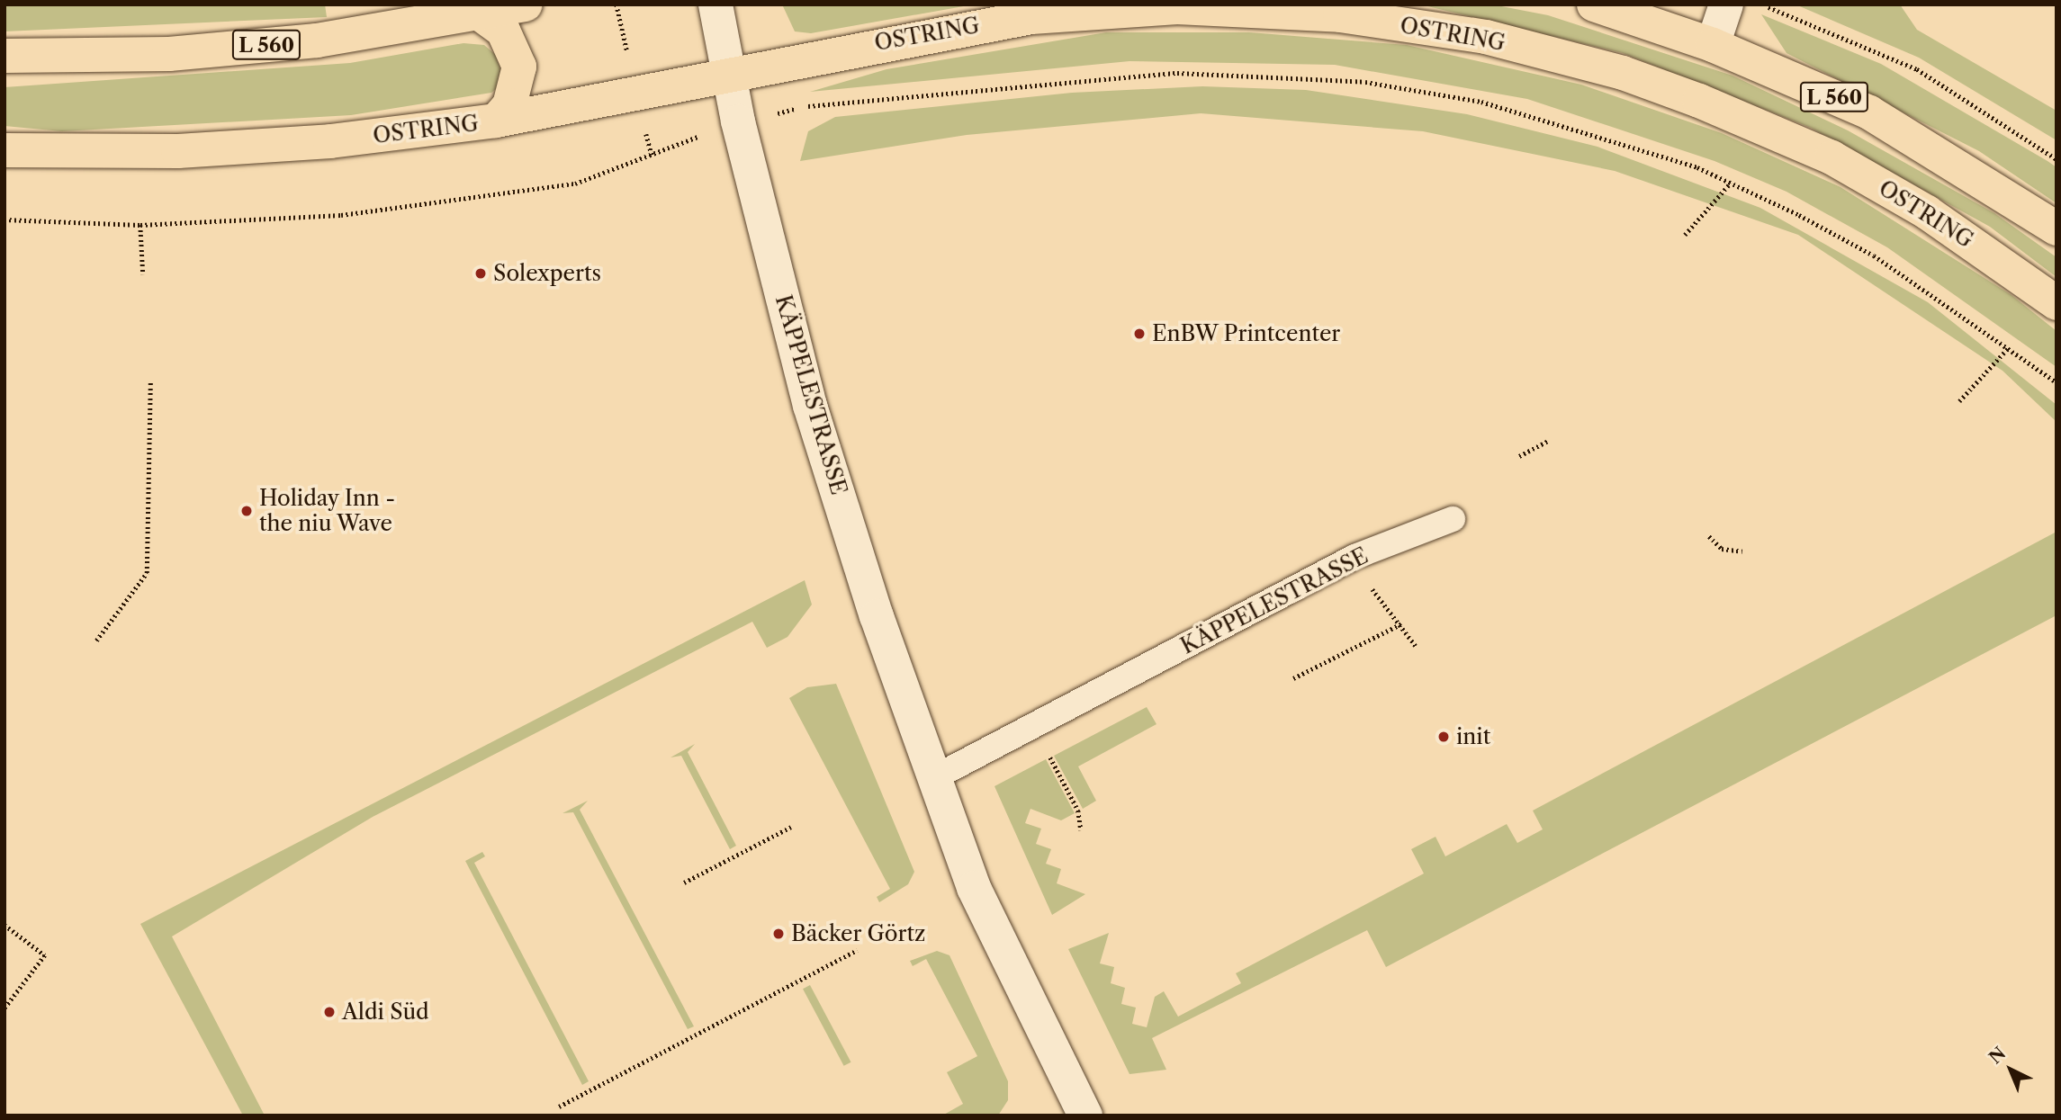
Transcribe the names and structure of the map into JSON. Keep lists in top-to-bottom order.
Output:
{
  "streets": {
    "main road": ["OSTRING", "L 560"],
    "street": ["KÄPPELESTRASSE"]
  },
  "crossings": [
    ["OSTRING", "KÄPPELESTRASSE"]
  ],
  "places": [
    "Solexperts",
    "EnBW Printcenter",
    "Holiday Inn - the niu Wave",
    "init",
    "Bäcker Görtz",
    "Aldi Süd"
  ],
  "north": "top left"
}
